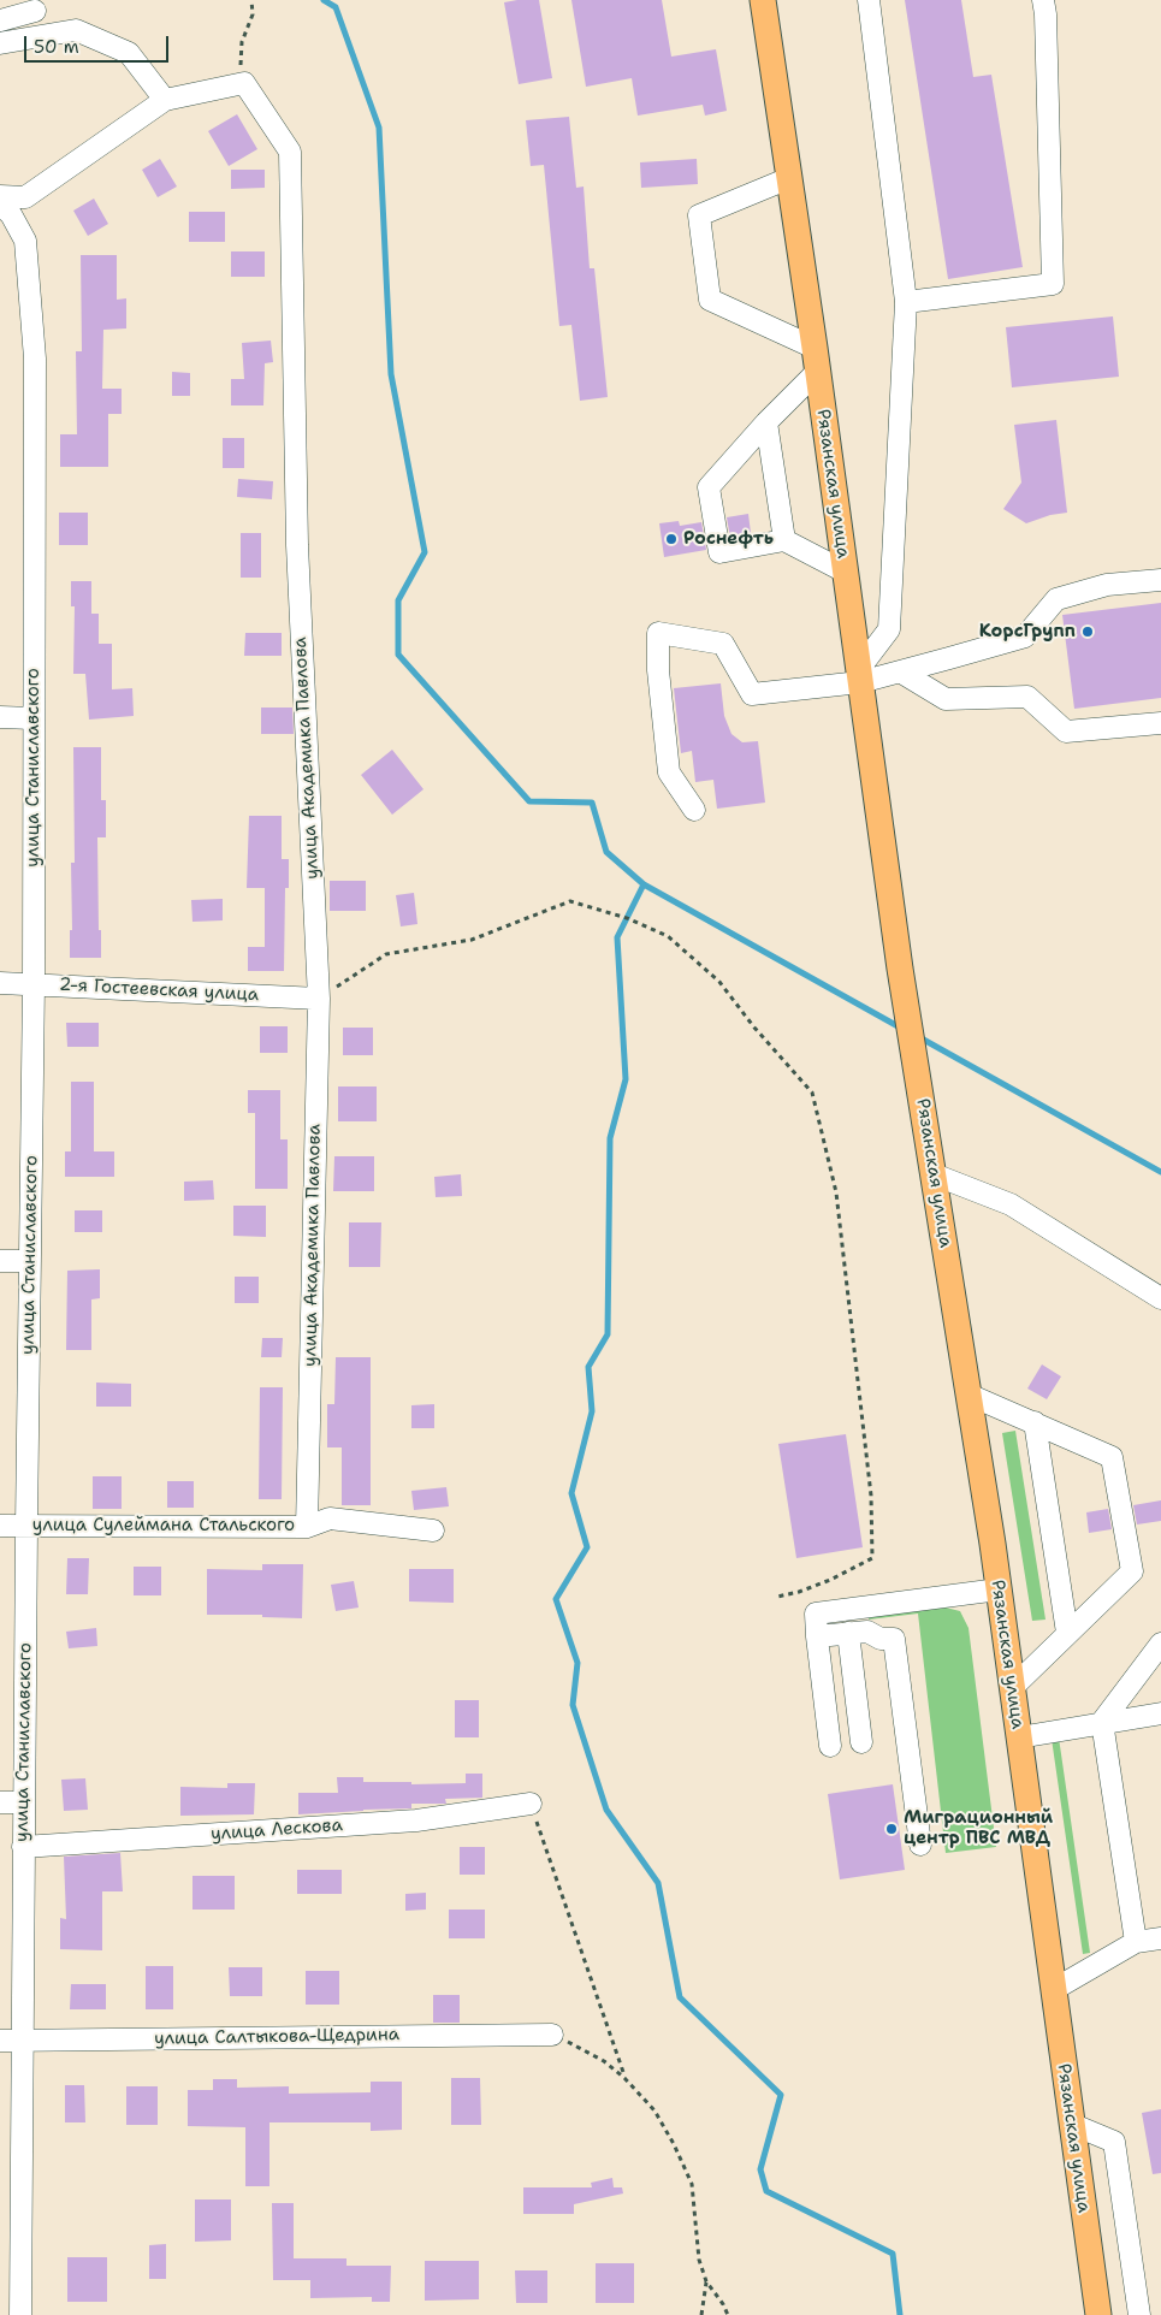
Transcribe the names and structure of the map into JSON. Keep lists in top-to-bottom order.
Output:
{
  "streets": {
    "main road": ["Рязанская улица"],
    "street": [
      "улица Академика Павлова",
      "улица Станиславского",
      "2-я Гостеевская улица",
      "улица Сулеймана Стальского",
      "улица Лескова",
      "улица Салтыкова-Щедрина"
    ]
  },
  "crossings": [
    ["улица Академика Павлова", "2-я Гостеевская улица"],
    ["улица Академика Павлова", "улица Сулеймана Стальского"],
    ["улица Станиславского", "2-я Гостеевская улица"],
    ["улица Станиславского", "улица Сулеймана Стальского"],
    ["улица Станиславского", "улица Лескова"],
    ["улица Станиславского", "улица Салтыкова-Щедрина"]
  ],
  "places": ["Роснефть", "КорсГрупп", "Миграционный центр ПВС МВД"],
  "scale_bar": "50 m"
}
